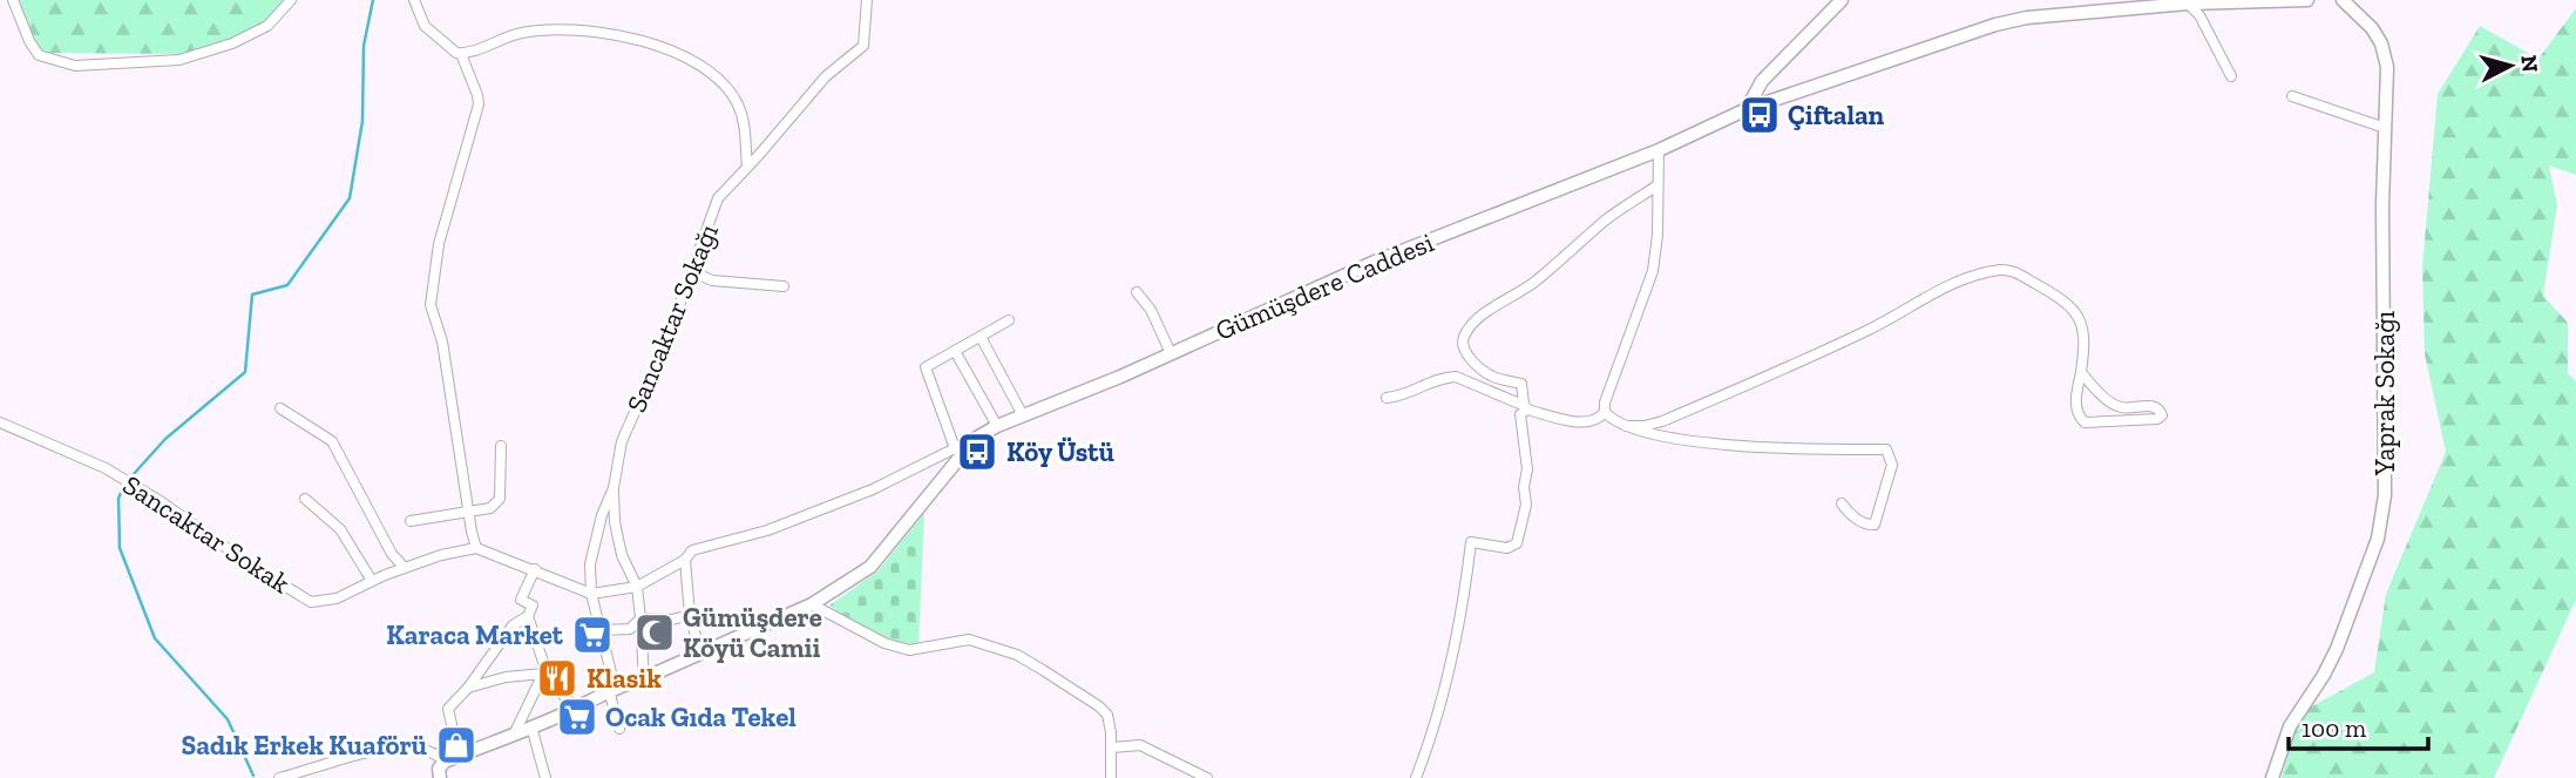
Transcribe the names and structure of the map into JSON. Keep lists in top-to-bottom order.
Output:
{
  "streets": {
    "street": [
      "Gümüşdere Caddesi",
      "Sancaktar Sokağı",
      "Yaprak Sokağı",
      "Sancaktar Sokak"
    ]
  },
  "crossings": [
    ["Gümüşdere Caddesi", "Sancaktar Sokağı"]
  ],
  "places": {
    "bus stop": ["Çiftalan", "Köy Üstü"],
    "mosque": ["Gümüşdere Köyü Camii"],
    "supermarket": ["Karaca Market", "Ocak Gıda Tekel"],
    "restaurant": ["Klasik"],
    "shop": ["Sadık Erkek Kuaförü"]
  },
  "scale_bar": "100 m",
  "north": "right"
}
